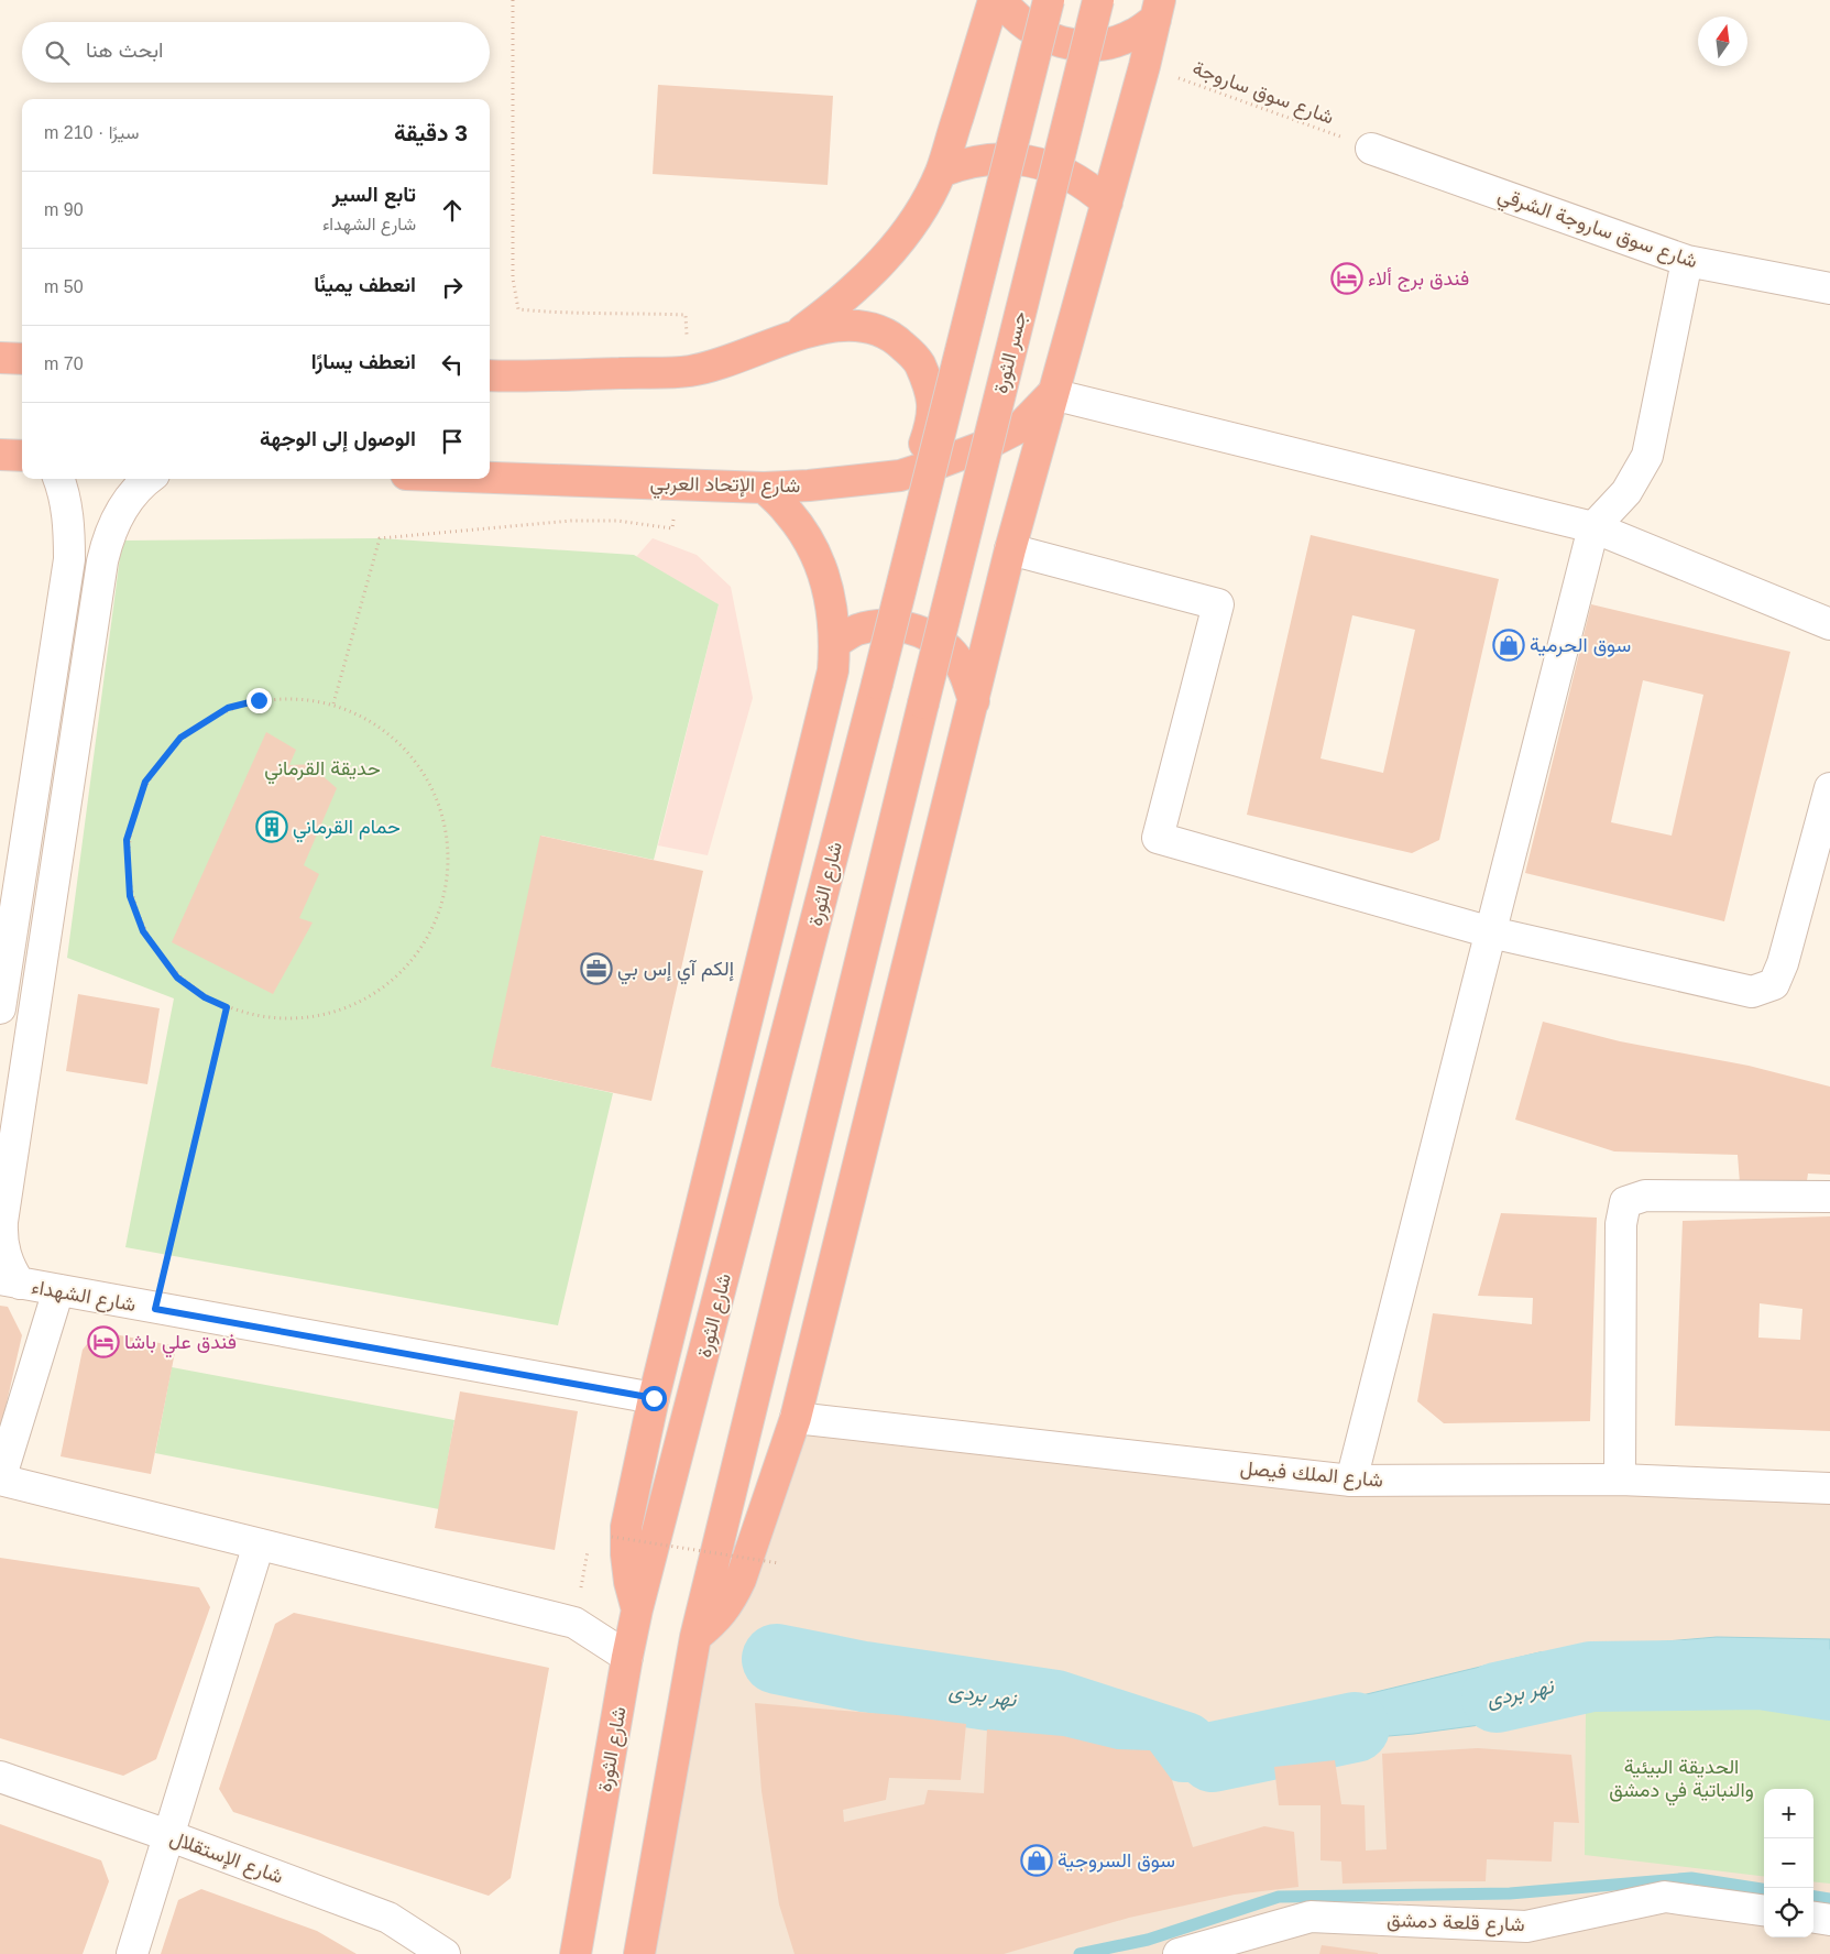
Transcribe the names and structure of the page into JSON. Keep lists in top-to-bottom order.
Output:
{
  "streets": {
    "highway": ["جسر الثورة", "شارع الإتحاد العربي", "شارع الثورة"],
    "street": [
      "شارع سوق ساروجة الشرقي",
      "شارع الشهداء",
      "شارع الملك فيصل",
      "شارع الإستقلال",
      "شارع قلعة دمشق"
    ],
    "path": ["شارع سوق ساروجة"]
  },
  "crossings": [
    ["شارع سوق ساروجة", "شارع سوق ساروجة الشرقي"]
  ],
  "water": ["نهر بردى"],
  "parks": ["حديقة القرماني", "الحديقة البيئية والنباتية في دمشق"],
  "places": {
    "hotel": ["فندق برج ألاء", "فندق علي باشا"],
    "shop": ["سوق الحرمية", "سوق السروجية"],
    "building": ["حمام القرماني"],
    "office": ["إلكم آي إس بي"]
  },
  "north": "top",
  "page": {
    "search": "ابحث هنا",
    "heading": ["3 دقيقة", "سيرًا · 210 m"],
    "list": [
      ["تابع السير", "شارع الشهداء", "90 m"],
      ["انعطف يمينًا", "50 m"],
      ["انعطف يسارًا", "70 m"],
      "الوصول إلى الوجهة"
    ],
    "map_buttons": ["+", "−"]
  }
}
